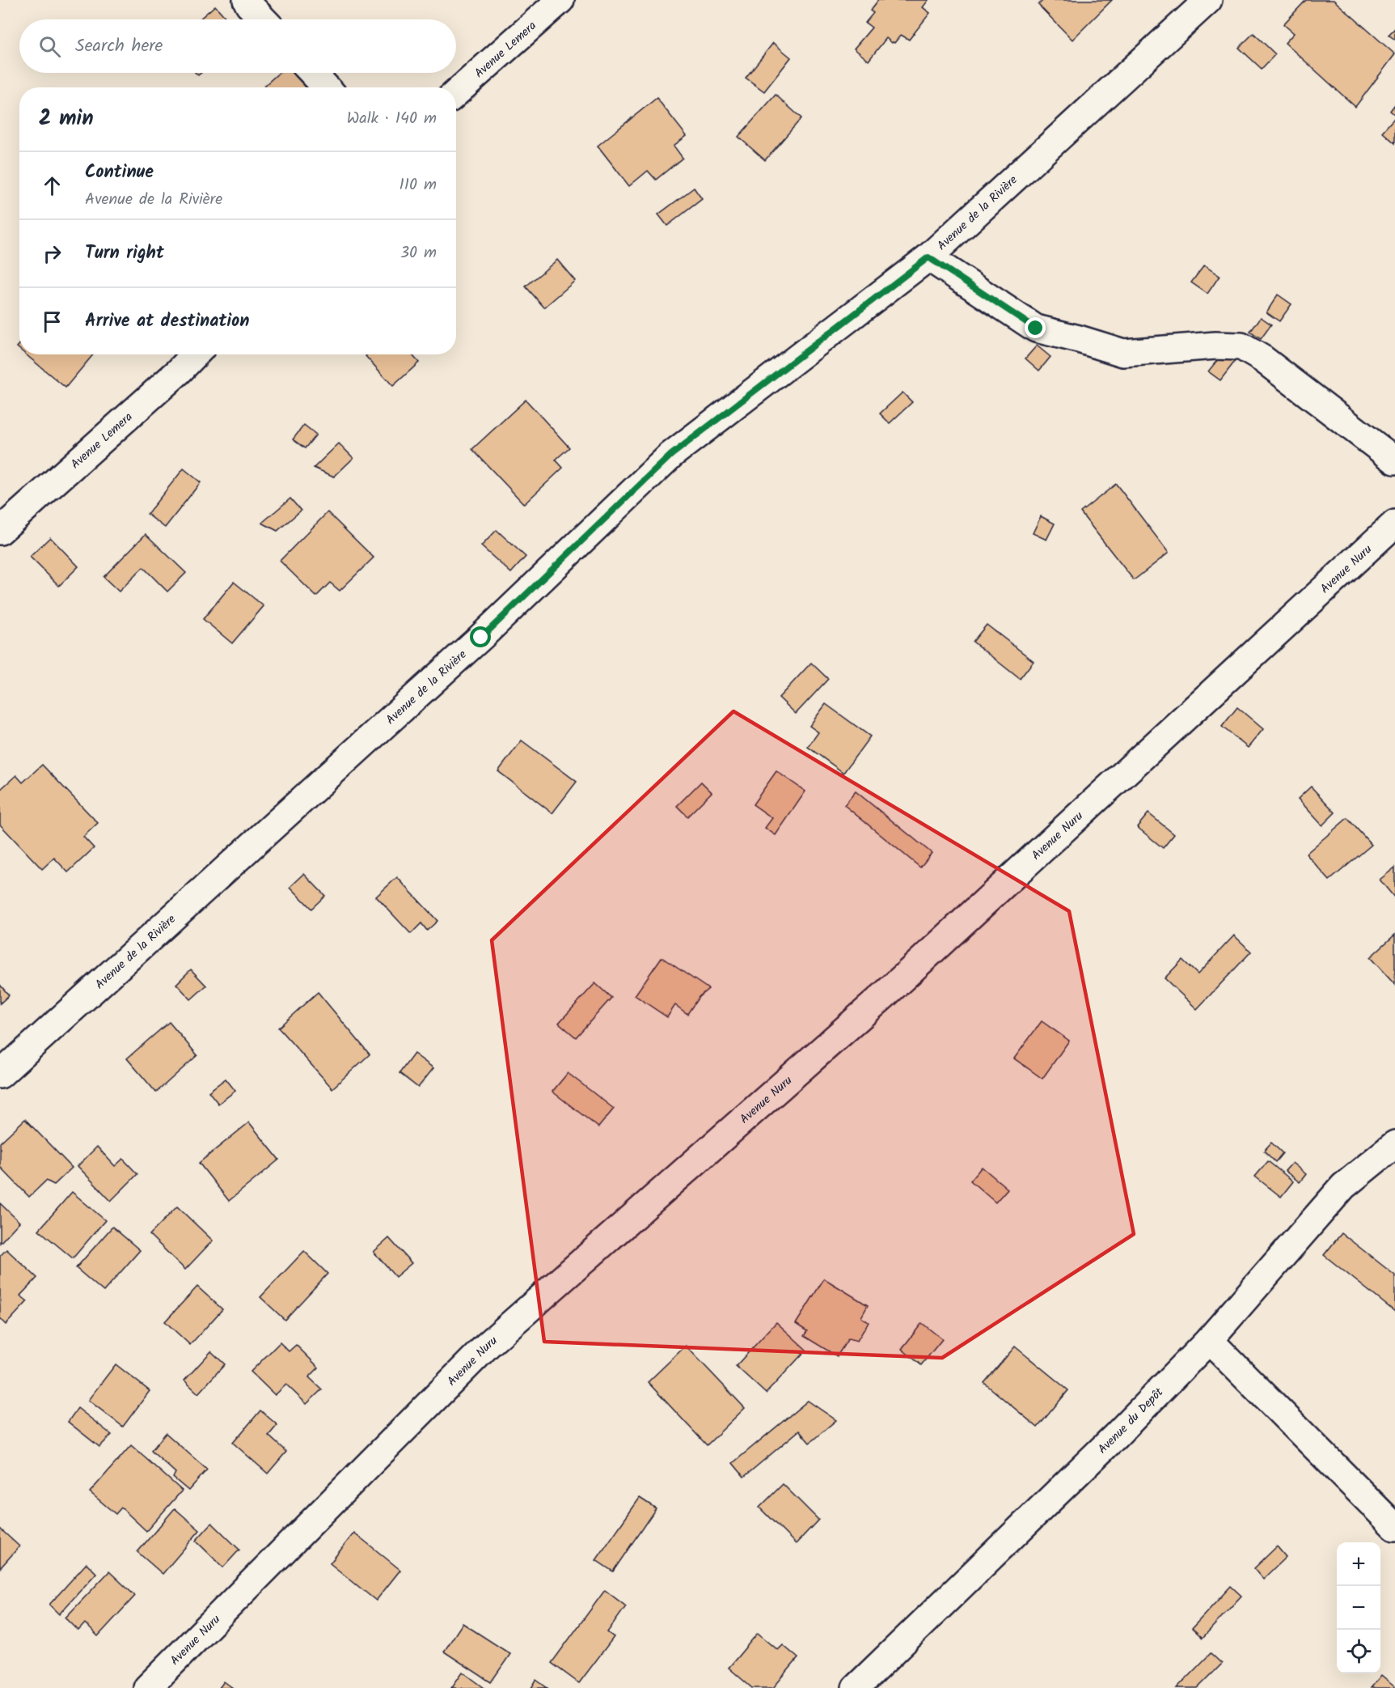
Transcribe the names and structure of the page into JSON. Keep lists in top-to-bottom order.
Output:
{
  "streets": {
    "street": [
      "Avenue Lemera",
      "Avenue de la Rivière",
      "Avenue Nuru",
      "Avenue du Depôt"
    ]
  },
  "page": {
    "search": "Search here",
    "heading": ["2 min", "Walk · 140 m"],
    "list": [
      ["Continue", "Avenue de la Rivière", "110 m"],
      ["Turn right", "30 m"],
      "Arrive at destination"
    ],
    "map_buttons": ["+", "−"]
  }
}
